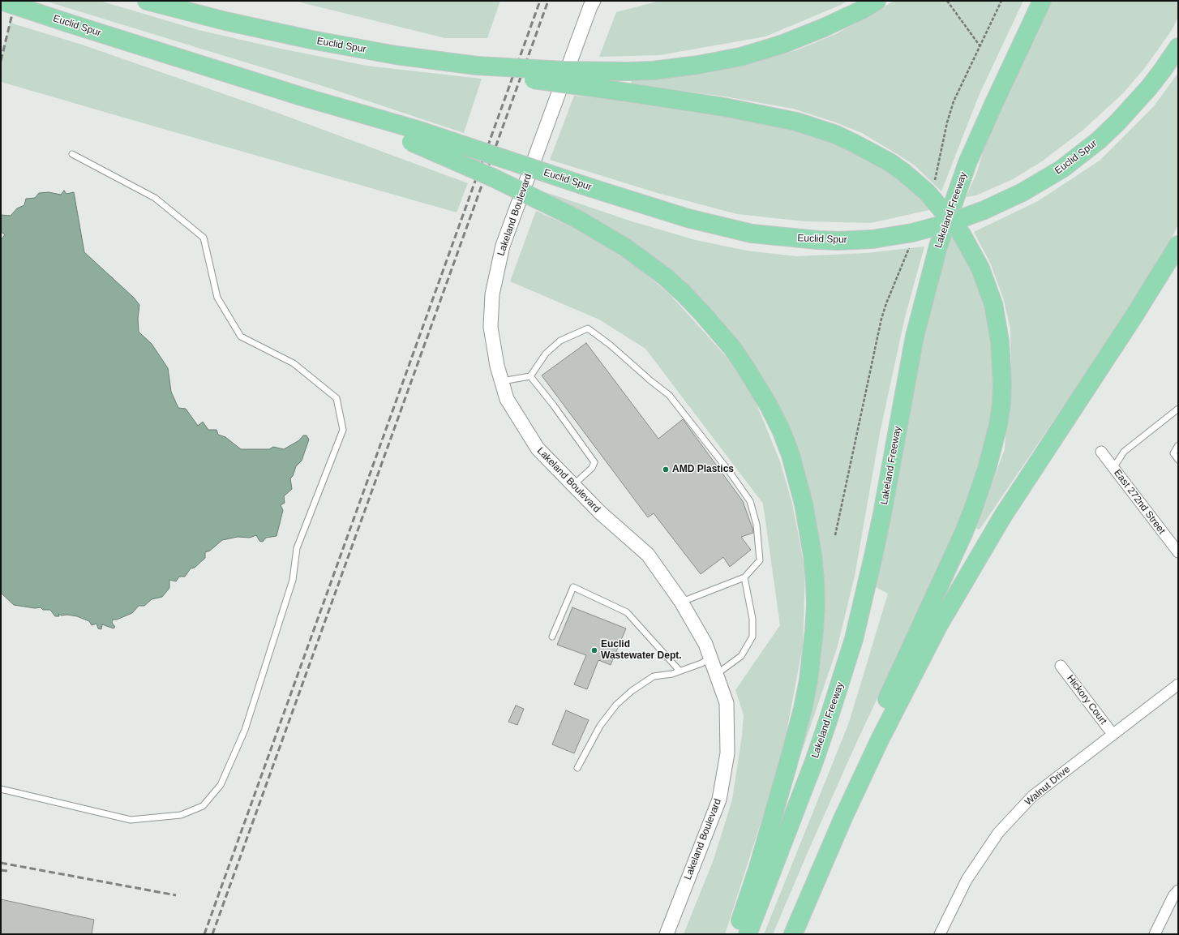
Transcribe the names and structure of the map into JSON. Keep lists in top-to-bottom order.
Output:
{
  "streets": {
    "highway": ["Euclid Spur", "Lakeland Freeway"],
    "street": [
      "Lakeland Boulevard",
      "East 272nd Street",
      "Hickory Court",
      "Walnut Drive"
    ]
  },
  "crossings": [
    ["Hickory Court", "Walnut Drive"]
  ],
  "places": ["AMD Plastics", "Euclid Wastewater Dept."]
}
